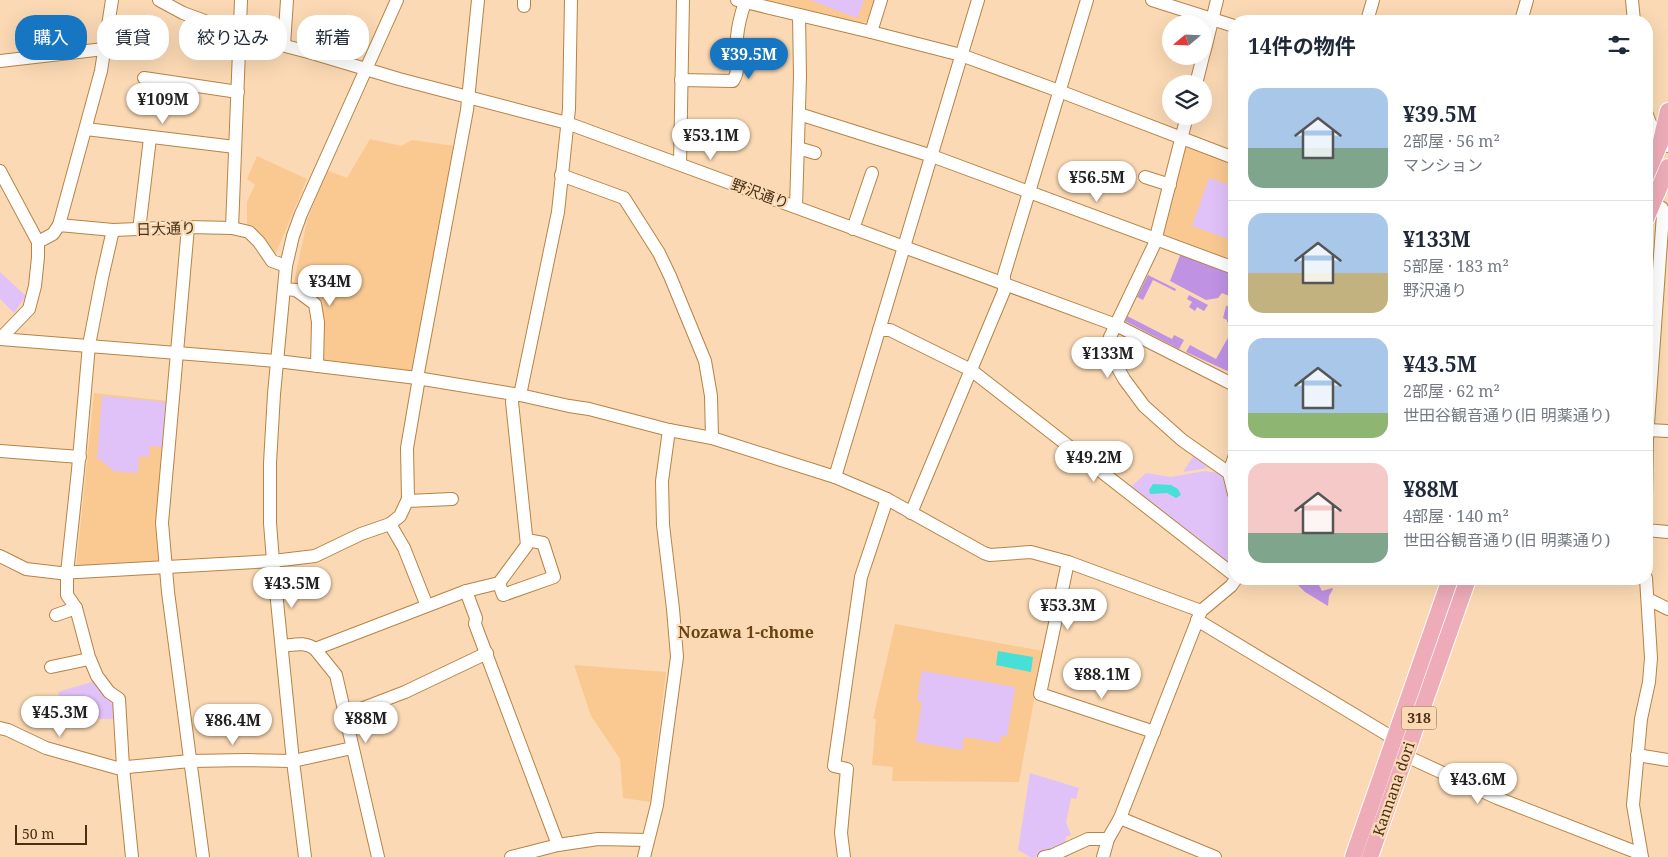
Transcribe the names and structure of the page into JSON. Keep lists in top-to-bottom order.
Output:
{
  "streets": {
    "main road": ["318", "Kannana dori"],
    "street": ["野沢通り", "日大通り"]
  },
  "districts": ["Nozawa 1-chome"],
  "scale_bar": "50 m",
  "north": "left",
  "page": {
    "chip": [
      "購入",
      "賃貸",
      "絞り込み",
      "新着"
    ],
    "heading": "14件の物件",
    "price": [
      "¥39.5M",
      "¥109M",
      "¥53.1M",
      "¥56.5M",
      "¥34M",
      "¥133M",
      "¥49.2M",
      "¥43.5M",
      "¥53.3M",
      "¥88.1M",
      "¥45.3M",
      "¥88M",
      "¥86.4M",
      "¥43.6M"
    ],
    "list": [
      {
        "name": "¥39.5M",
        "note": "2部屋 · 56 m² · マンション"
      },
      {
        "name": "¥133M",
        "note": "5部屋 · 183 m² · 野沢通り"
      },
      {
        "name": "¥43.5M",
        "note": "2部屋 · 62 m² · 世田谷観音通り(旧 明薬通り)"
      },
      {
        "name": "¥88M",
        "note": "4部屋 · 140 m² · 世田谷観音通り(旧 明薬通り)"
      }
    ],
    "scale": "50 m"
  }
}
